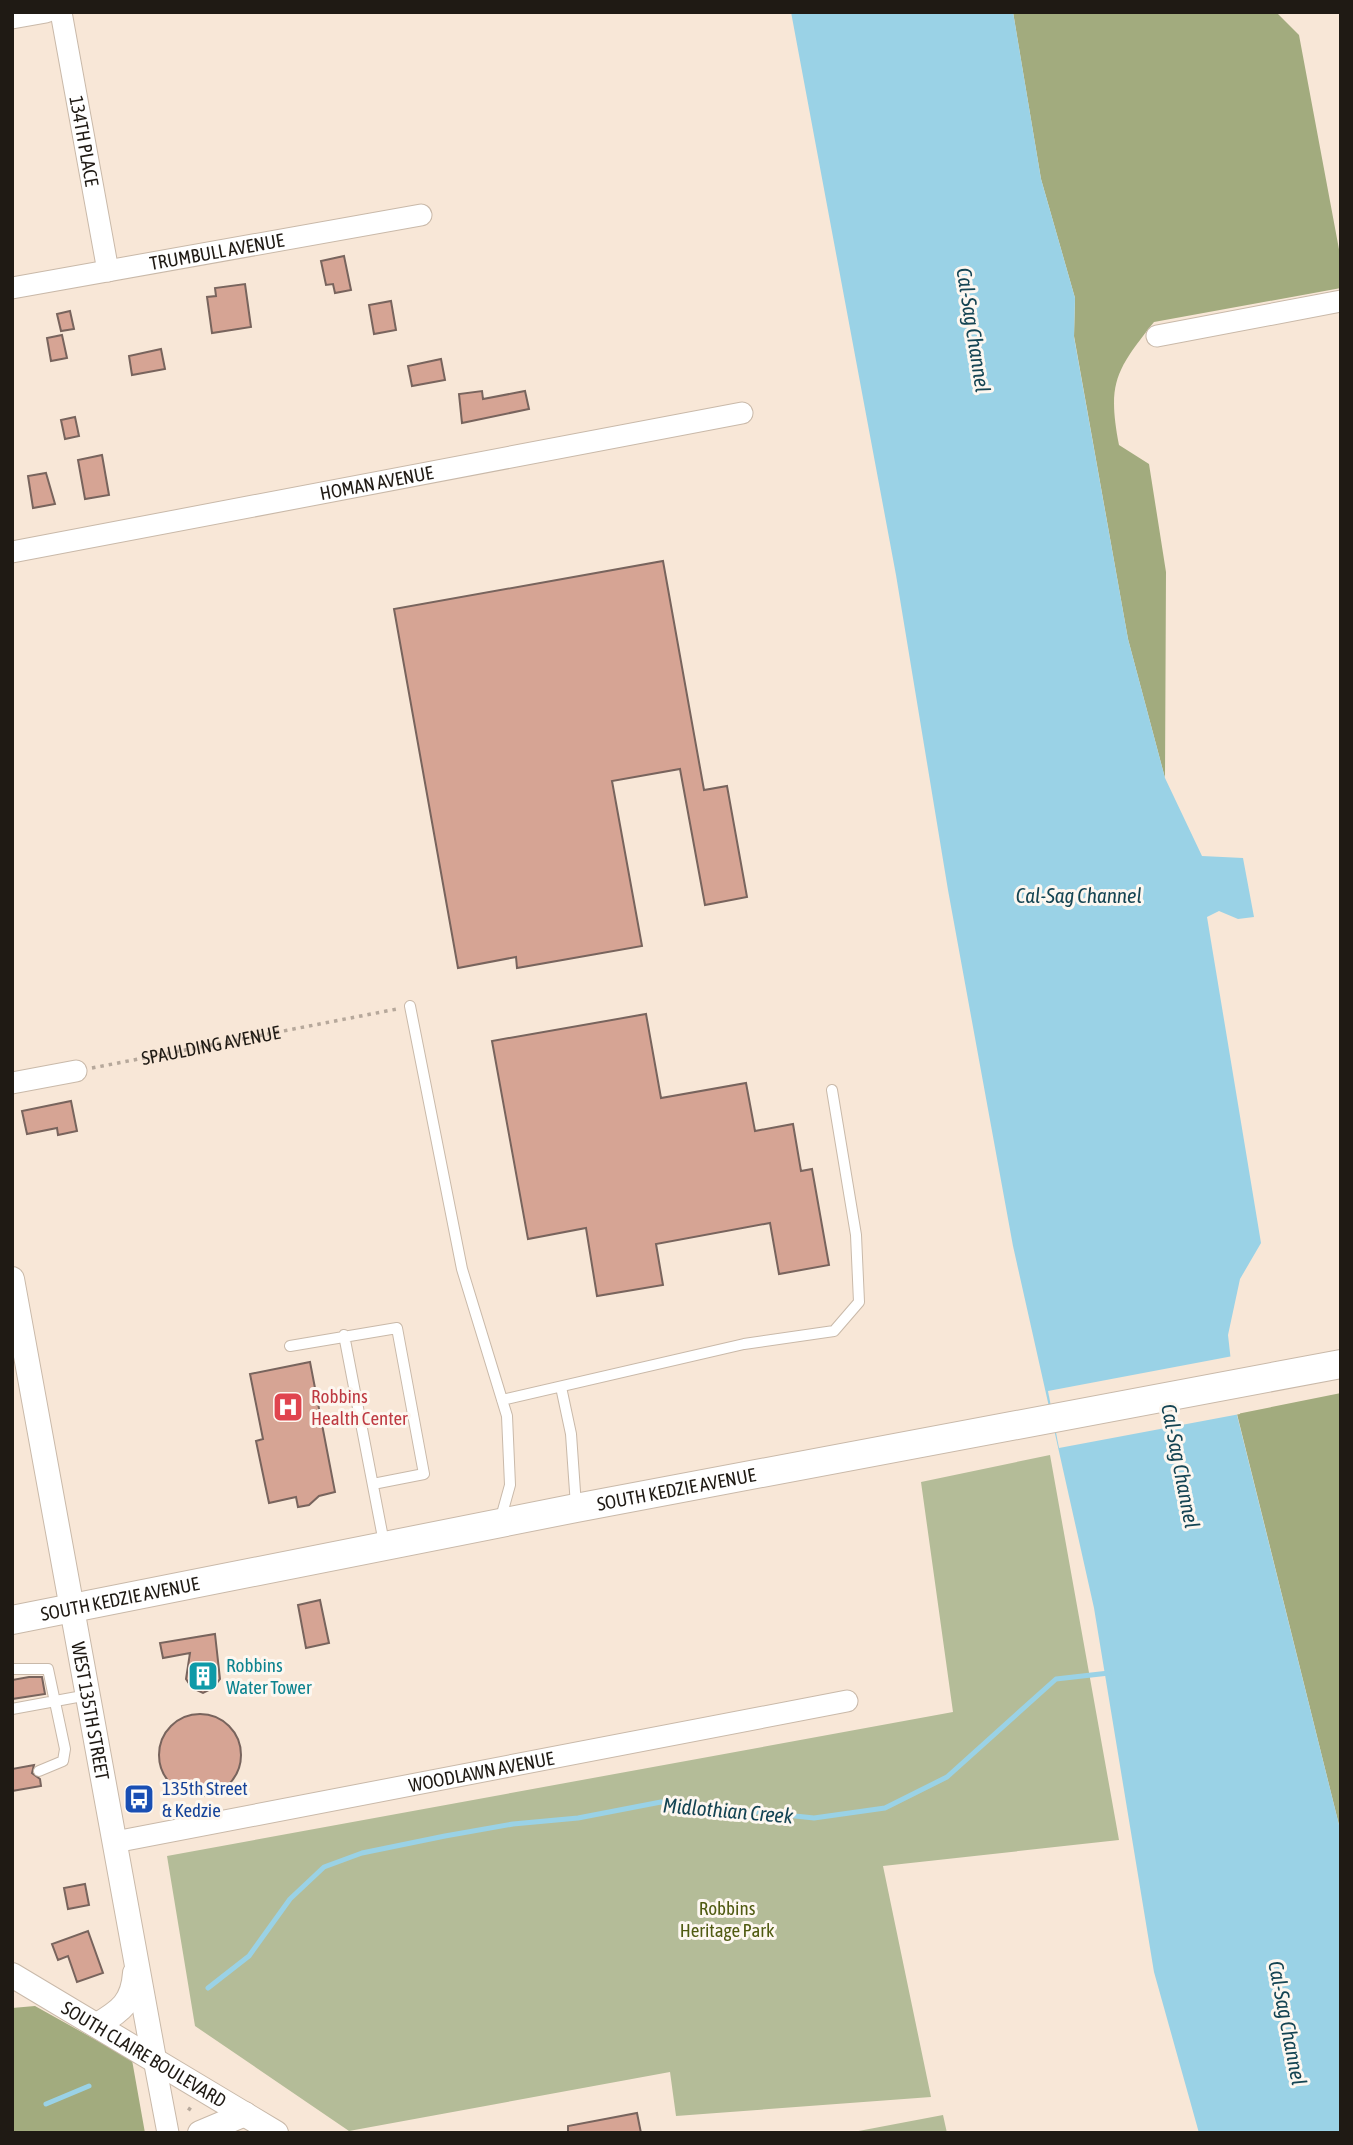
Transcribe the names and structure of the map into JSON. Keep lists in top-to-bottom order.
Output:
{
  "streets": {
    "main road": ["SOUTH KEDZIE AVENUE"],
    "street": [
      "134TH PLACE",
      "TRUMBULL AVENUE",
      "HOMAN AVENUE",
      "WEST 135TH STREET",
      "WOODLAWN AVENUE",
      "SOUTH CLAIRE BOULEVARD"
    ],
    "path": ["SPAULDING AVENUE"]
  },
  "crossings": [
    ["134TH PLACE", "TRUMBULL AVENUE"],
    ["SOUTH KEDZIE AVENUE", "WEST 135TH STREET"],
    ["WEST 135TH STREET", "WOODLAWN AVENUE"],
    ["WEST 135TH STREET", "SOUTH CLAIRE BOULEVARD"]
  ],
  "water": ["Cal-Sag Channel", "Midlothian Creek"],
  "parks": ["Robbins Heritage Park"],
  "places": {
    "hospital": ["Robbins Health Center"],
    "building": ["Robbins Water Tower"],
    "bus stop": ["135th Street & Kedzie"]
  }
}
